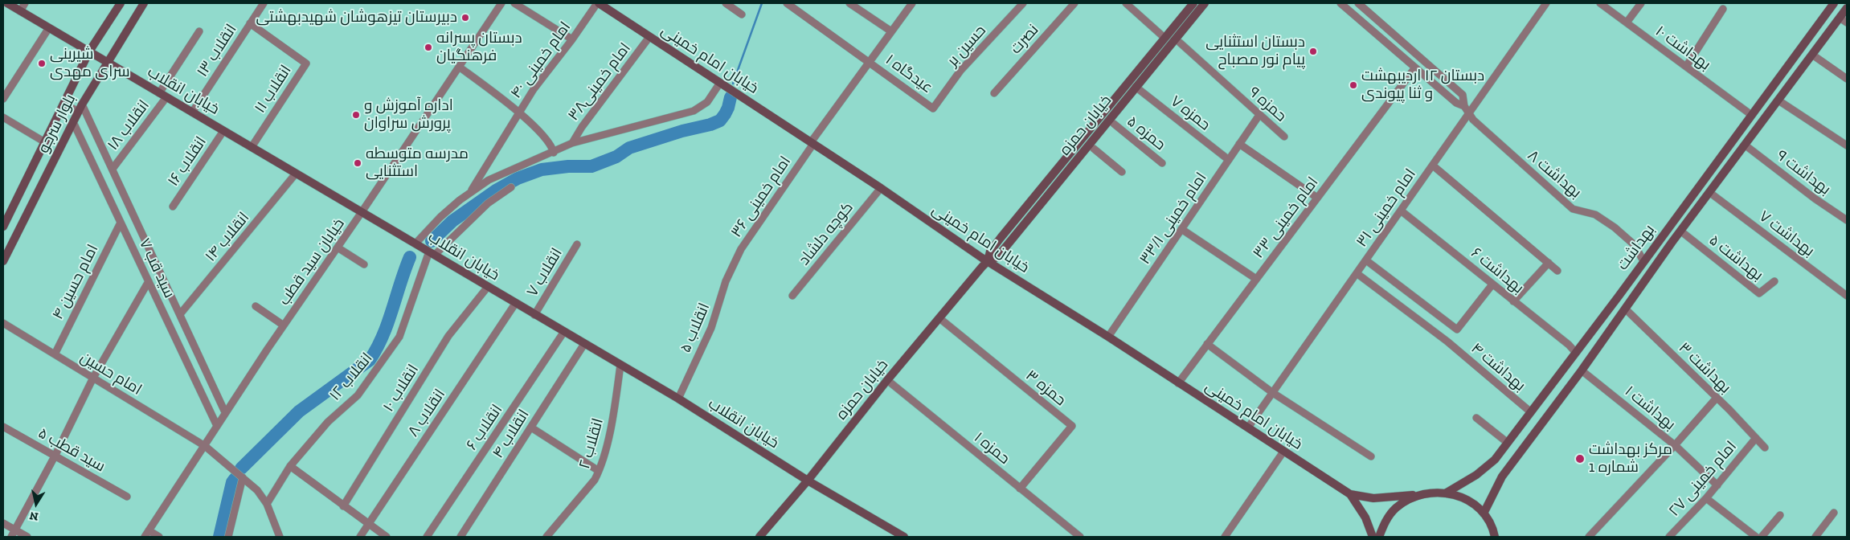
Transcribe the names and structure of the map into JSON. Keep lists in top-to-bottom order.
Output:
{
  "streets": {
    "street": [
      "نصرت",
      "حسین بر",
      "بهداشت ۱۰",
      "انقلاب ۱۳",
      "خیابان امام خمینی",
      "امام خمینی ۴۰",
      "عیدگاه ۱",
      "امام خمینی۳۸",
      "انقلاب ۱۱",
      "خیابان انقلاب",
      "حمزه ۹",
      "حمزه ۷",
      "بلوار سرجو",
      "انقلاب ۱۸",
      "خیابان حمزه",
      "حمزه ۵",
      "انقلاب ۱۶",
      "بهداشت ۹",
      "بهداشت ۸",
      "امام خمینی ۳۶",
      "امام خمینی ۳۱",
      "امام خمینی ۳۳",
      "امام خمینی ۳۳/۱",
      "کوچه دلشاد",
      "بهداشت ۷",
      "انقلاب ۱۴",
      "بهداشت",
      "بهداشت ۵",
      "خیابان سید قطب",
      "سید قب ۷",
      "بهداشت ۶",
      "انقلاب ۷",
      "امام حسین ۴",
      "انقلاب ۵",
      "بهداشت ۴",
      "بهداشت ۳",
      "امام حسین",
      "انقلاب ۱۲",
      "انقلاب ۱۰",
      "حمزه ۳",
      "بهداشت ۱",
      "انقلاب ۸",
      "انقلاب ۶",
      "انقلاب ۴",
      "انقلاب ۲",
      "حمزه ۱",
      "سید قطب ۵",
      "امام خمینی ۲۷"
    ]
  },
  "crossings": [
    ["حسین بر", "عیدگاه ۱"],
    ["بهداشت ۱۰", "بهداشت"],
    ["انقلاب ۱۳", "انقلاب ۱۱"],
    ["انقلاب ۱۳", "خیابان انقلاب"],
    ["خیابان امام خمینی", "امام خمینی ۴۰"],
    ["خیابان امام خمینی", "امام خمینی۳۸"],
    ["خیابان امام خمینی", "خیابان حمزه"],
    ["خیابان امام خمینی", "امام خمینی ۳۶"],
    ["خیابان امام خمینی", "امام خمینی ۳۱"],
    ["خیابان امام خمینی", "امام خمینی ۳۳"],
    ["خیابان امام خمینی", "امام خمینی ۳۳/۱"],
    ["خیابان امام خمینی", "کوچه دلشاد"],
    ["عیدگاه ۱", "امام خمینی ۳۶"],
    ["انقلاب ۱۱", "خیابان انقلاب"],
    ["خیابان انقلاب", "بلوار سرجو"],
    ["خیابان انقلاب", "انقلاب ۱۸"],
    ["خیابان انقلاب", "خیابان حمزه"],
    ["خیابان انقلاب", "انقلاب ۱۶"],
    ["خیابان انقلاب", "انقلاب ۱۴"],
    ["خیابان انقلاب", "خیابان سید قطب"],
    ["خیابان انقلاب", "انقلاب ۷"],
    ["خیابان انقلاب", "انقلاب ۵"],
    ["خیابان انقلاب", "انقلاب ۱۲"],
    ["خیابان انقلاب", "انقلاب ۱۰"],
    ["خیابان انقلاب", "انقلاب ۸"],
    ["خیابان انقلاب", "انقلاب ۶"],
    ["خیابان انقلاب", "انقلاب ۴"],
    ["خیابان انقلاب", "انقلاب ۲"],
    ["حمزه ۹", "امام خمینی ۳۳/۱"],
    ["حمزه ۷", "خیابان حمزه"],
    ["حمزه ۷", "امام خمینی ۳۳/۱"],
    ["بلوار سرجو", "سید قب ۷"],
    ["خیابان حمزه", "حمزه ۳"],
    ["خیابان حمزه", "حمزه ۱"],
    ["بهداشت ۹", "بهداشت"],
    ["بهداشت ۸", "امام خمینی ۳۱"],
    ["بهداشت ۸", "بهداشت"],
    ["امام خمینی ۳۶", "انقلاب ۵"],
    ["امام خمینی ۳۱", "بهداشت ۶"],
    ["امام خمینی ۳۱", "بهداشت ۴"],
    ["بهداشت ۷", "بهداشت"],
    ["بهداشت", "بهداشت ۵"],
    ["بهداشت", "بهداشت ۶"],
    ["بهداشت", "بهداشت ۴"],
    ["بهداشت", "بهداشت ۳"],
    ["بهداشت", "بهداشت ۱"],
    ["خیابان سید قطب", "سید قب ۷"],
    ["خیابان سید قطب", "امام حسین"],
    ["سید قب ۷", "امام حسین ۴"],
    ["امام حسین ۴", "امام حسین"],
    ["بهداشت ۳", "امام خمینی ۲۷"],
    ["امام حسین", "انقلاب ۱۲"],
    ["حمزه ۳", "حمزه ۱"],
    ["بهداشت ۱", "امام خمینی ۲۷"]
  ],
  "places": [
    "دبیرستان تیزهوشان شهیدبهشتی",
    "دبستان پسرانه فرهنگیان",
    "دبستان استثنایی پیام نور مصباح",
    "شیرینی سرای مهدی",
    "دبستان ۱۲ اردیبهشت و ثنا پیوندی",
    "اداره آموزش و پرورش سراوان",
    "مدرسه متوسطه استثنایی",
    "مرکز بهداشت شماره 1"
  ],
  "north": "bottom"
}
